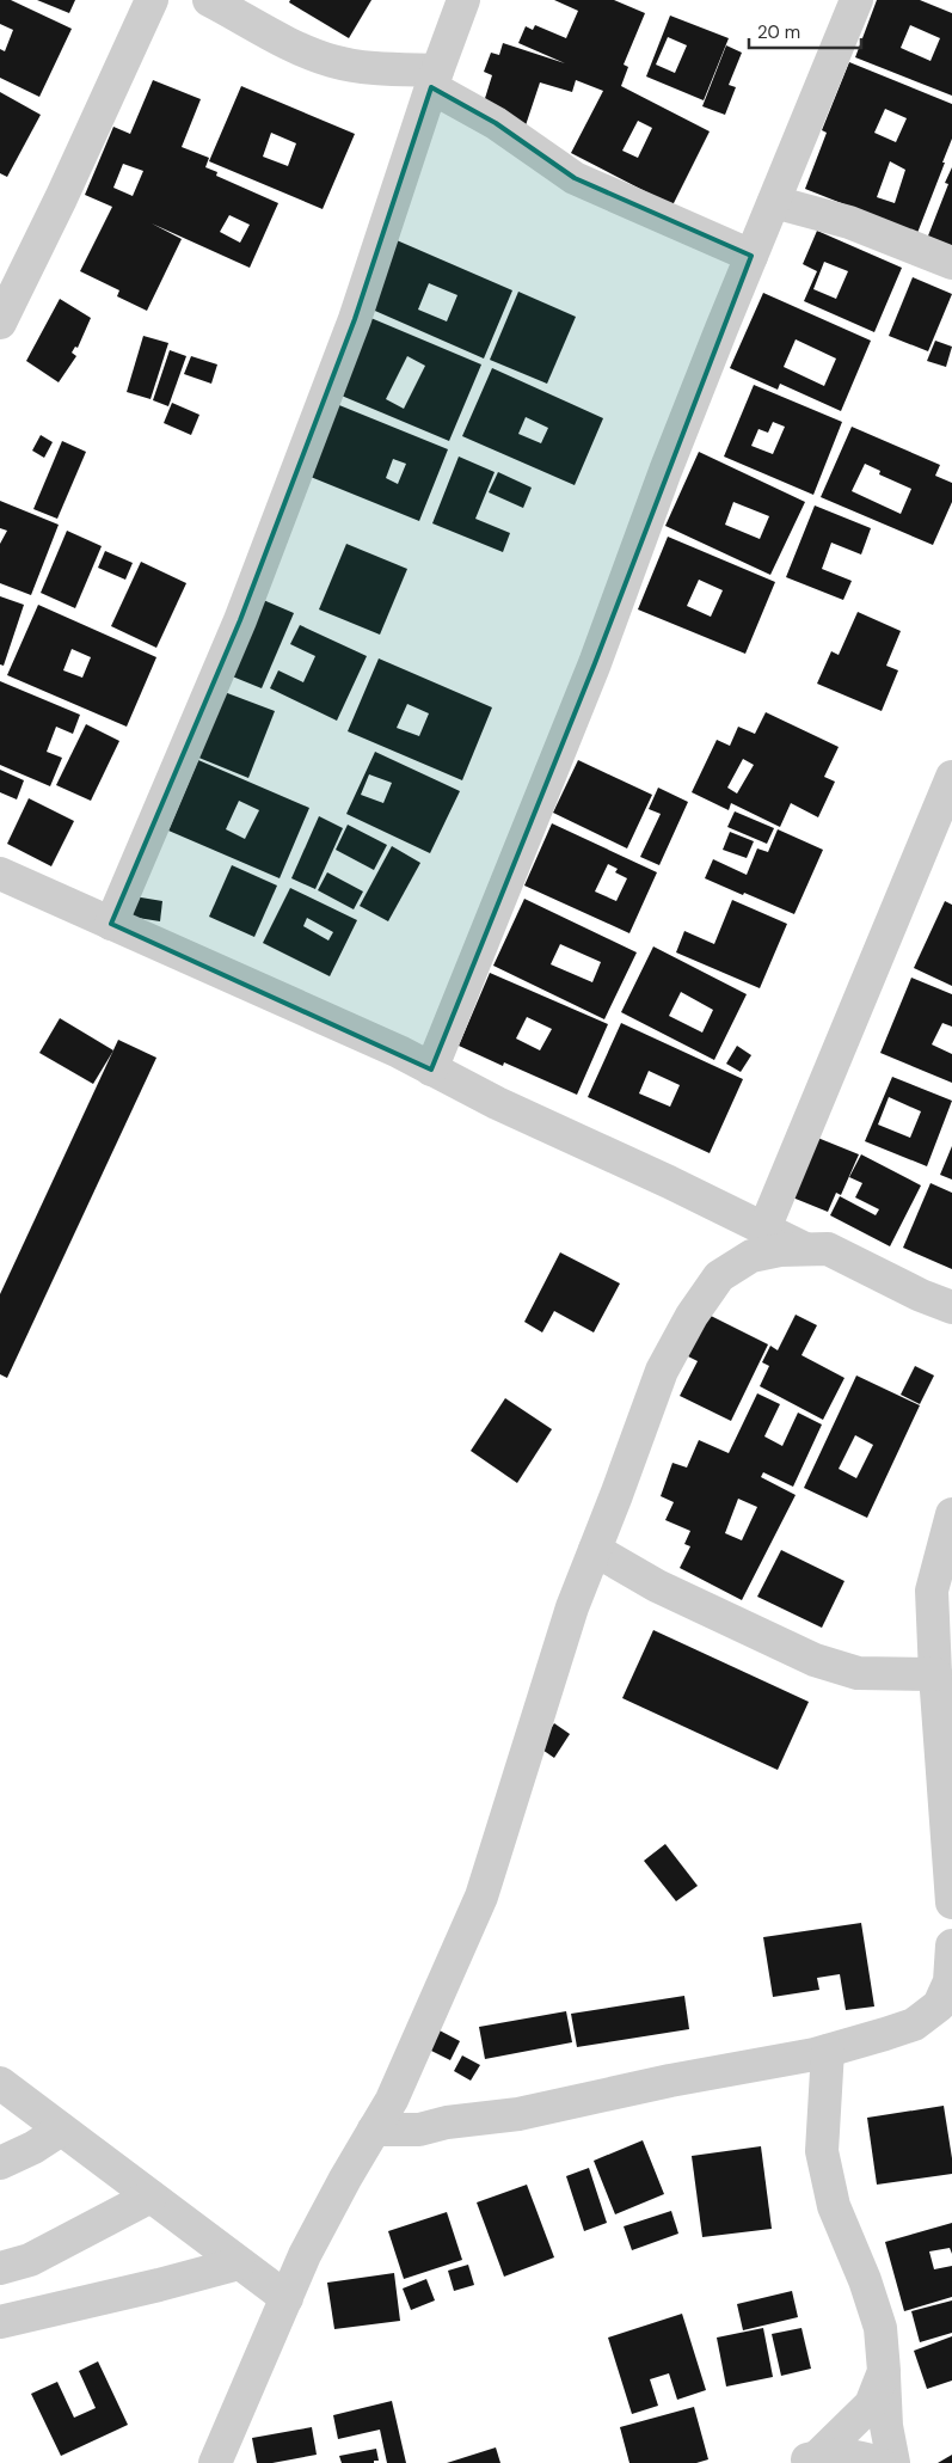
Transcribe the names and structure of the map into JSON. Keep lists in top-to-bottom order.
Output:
{
  "scale_bar": "20 m"
}
